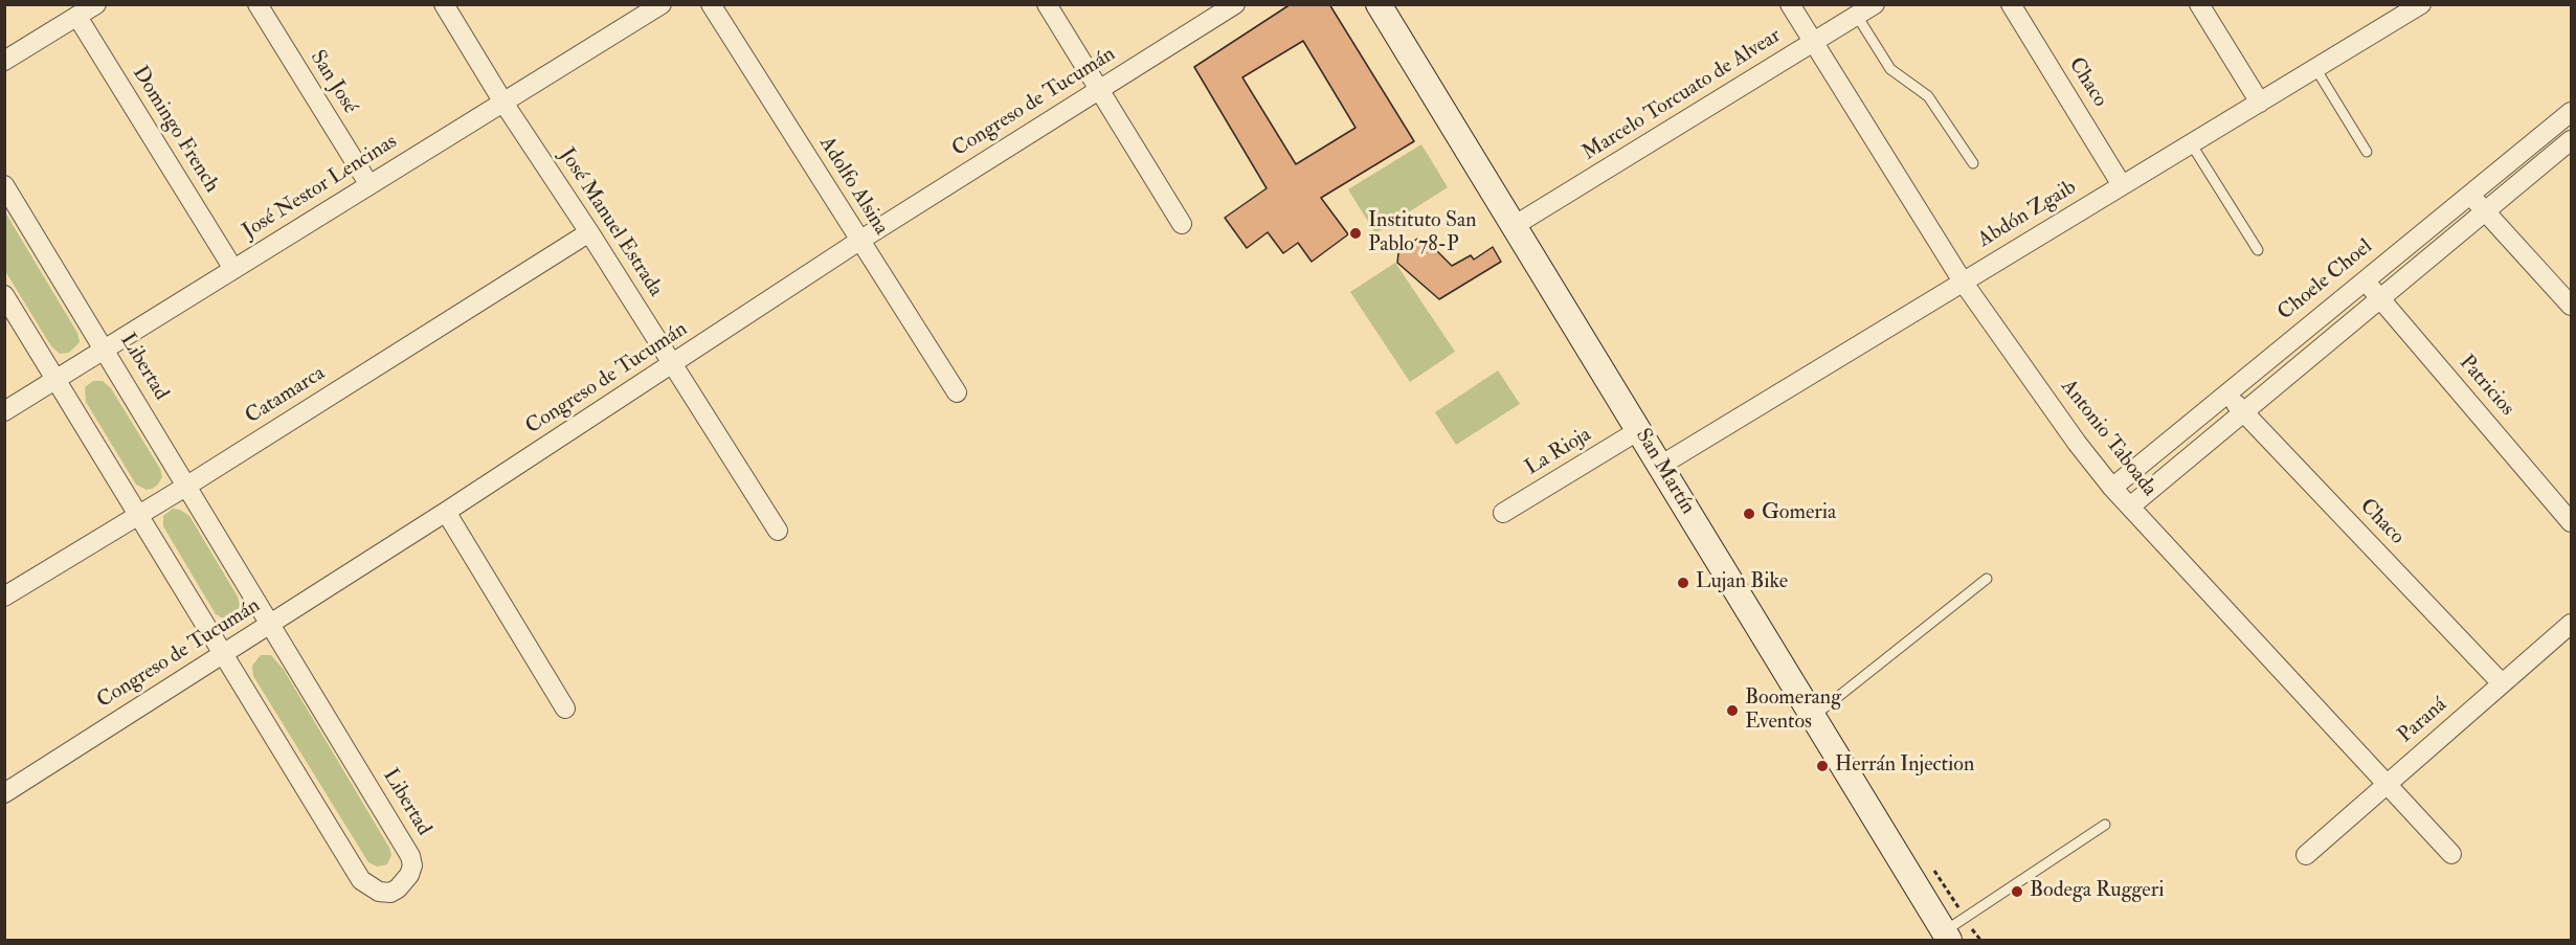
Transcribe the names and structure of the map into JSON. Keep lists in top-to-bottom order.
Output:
{
  "streets": {
    "main road": ["San Martín"],
    "street": [
      "San José",
      "Chaco",
      "Marcelo Torcuato de Alvear",
      "Congreso de Tucumán",
      "Domingo French",
      "Adolfo Alsina",
      "José Nestor Lencinas",
      "Abdón Zgaib",
      "José Manuel Estrada",
      "Choele Choel",
      "Libertad",
      "Patricios",
      "Catamarca",
      "Antonio Taboada",
      "La Rioja",
      "Paraná"
    ]
  },
  "crossings": [
    ["San José", "José Nestor Lencinas"],
    ["Chaco", "Abdón Zgaib"],
    ["Chaco", "Choele Choel"],
    ["Chaco", "Paraná"],
    ["Marcelo Torcuato de Alvear", "Antonio Taboada"],
    ["Marcelo Torcuato de Alvear", "San Martín"],
    ["Congreso de Tucumán", "Adolfo Alsina"],
    ["Congreso de Tucumán", "José Manuel Estrada"],
    ["Congreso de Tucumán", "Libertad"],
    ["Domingo French", "José Nestor Lencinas"],
    ["José Nestor Lencinas", "José Manuel Estrada"],
    ["José Nestor Lencinas", "Libertad"],
    ["Abdón Zgaib", "Antonio Taboada"],
    ["Abdón Zgaib", "San Martín"],
    ["José Manuel Estrada", "Catamarca"],
    ["Choele Choel", "Patricios"],
    ["Choele Choel", "Antonio Taboada"],
    ["Libertad", "Catamarca"],
    ["Antonio Taboada", "Paraná"],
    ["La Rioja", "San Martín"]
  ],
  "places": [
    "Instituto San Pablo 78-P",
    "Gomeria",
    "Lujan Bike",
    "Boomerang Eventos",
    "Herrán Injection",
    "Bodega Ruggeri"
  ]
}
